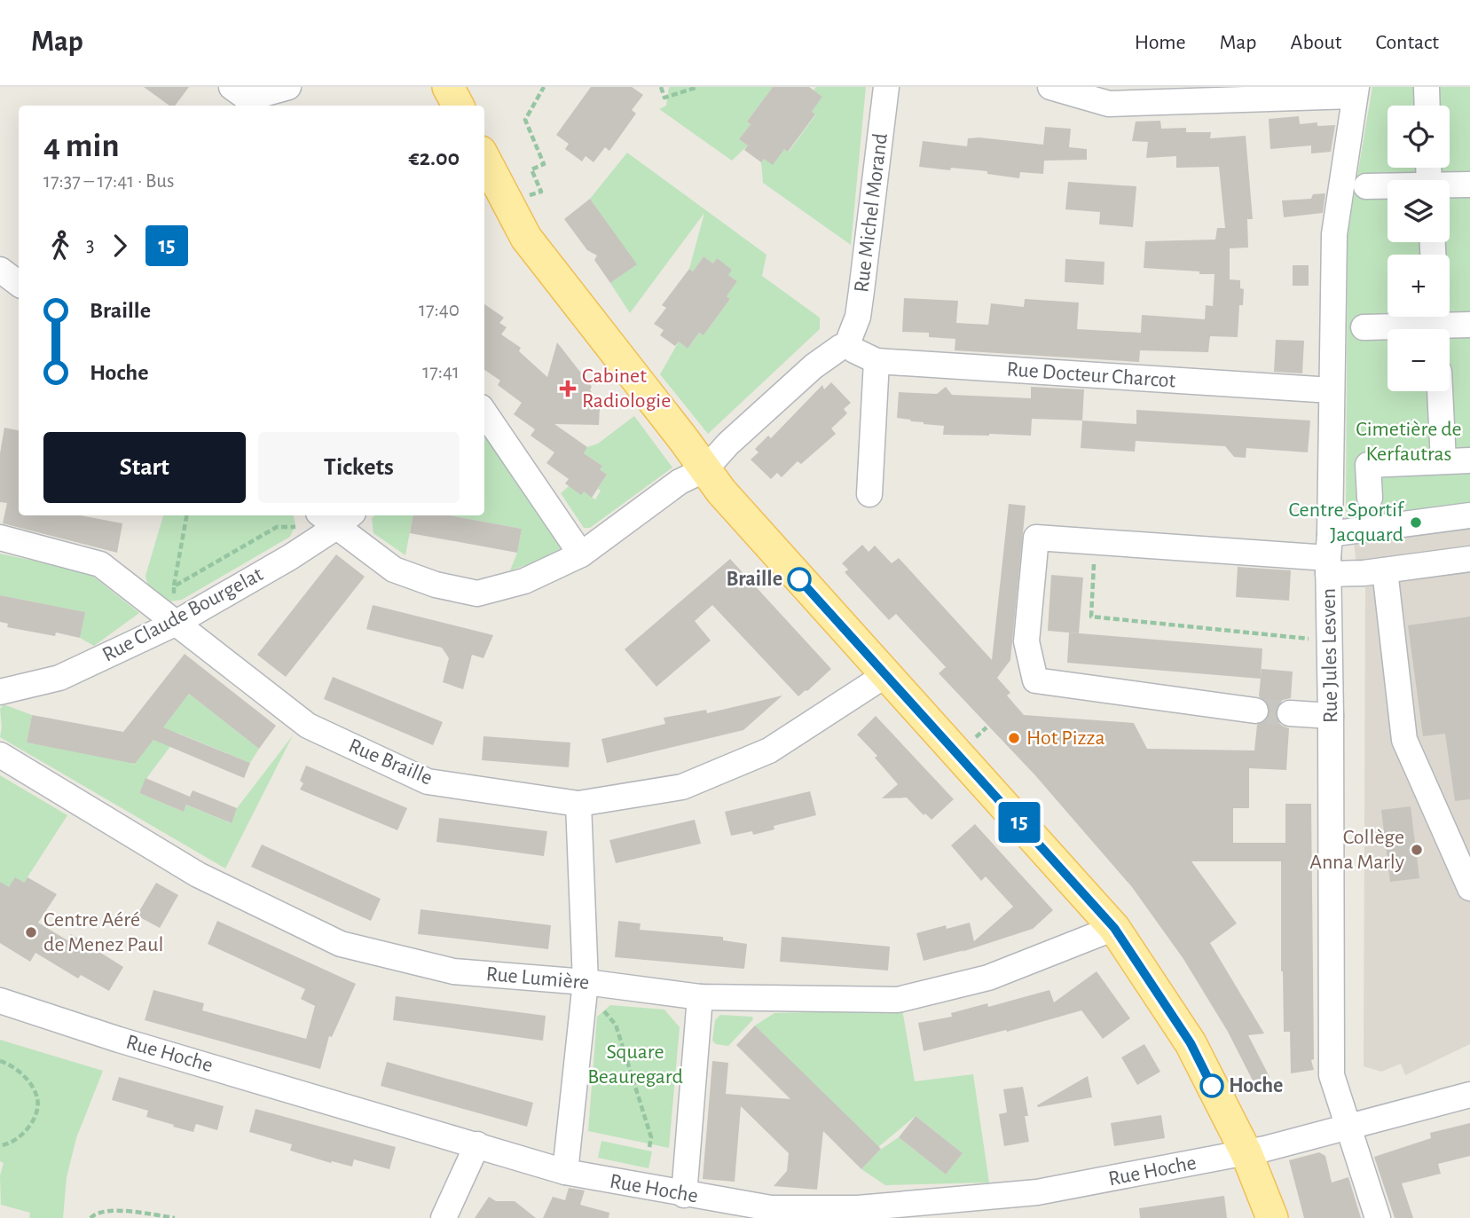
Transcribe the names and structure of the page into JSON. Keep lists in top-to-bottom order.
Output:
{
  "streets": {
    "street": [
      "Rue Michel Morand",
      "Rue Docteur Charcot",
      "Rue Claude Bourgelat",
      "Rue Jules Lesven",
      "Rue Braille",
      "Rue Lumière",
      "Rue Hoche"
    ]
  },
  "crossings": [
    ["Rue Michel Morand", "Rue Docteur Charcot"],
    ["Rue Docteur Charcot", "Rue Jules Lesven"],
    ["Rue Claude Bourgelat", "Rue Braille"],
    ["Rue Jules Lesven", "Rue Hoche"]
  ],
  "parks": ["Cimetière de Kerfautras", "Square Beauregard"],
  "places": {
    "health": ["Cabinet Radiologie"],
    "other": [
      "Centre Sportif Jacquard",
      "Braille",
      "Hot Pizza",
      "Collège Anna Marly",
      "Centre Aéré de Menez Paul",
      "Hoche"
    ]
  },
  "lines": ["bus line 15"],
  "page": {
    "header": "Map",
    "nav": [
      "Home",
      "Map",
      "About",
      "Contact"
    ],
    "on_map": "15",
    "map_buttons": ["+", "−"],
    "heading": ["4 min", "17:37 – 17:41 · Bus", "€2.00"],
    "legs": ["3", "15"],
    "list": [
      {
        "name": "Braille",
        "value": "17:40"
      },
      {
        "name": "Hoche",
        "value": "17:41"
      }
    ],
    "buttons": ["Start", "Tickets"]
  }
}
